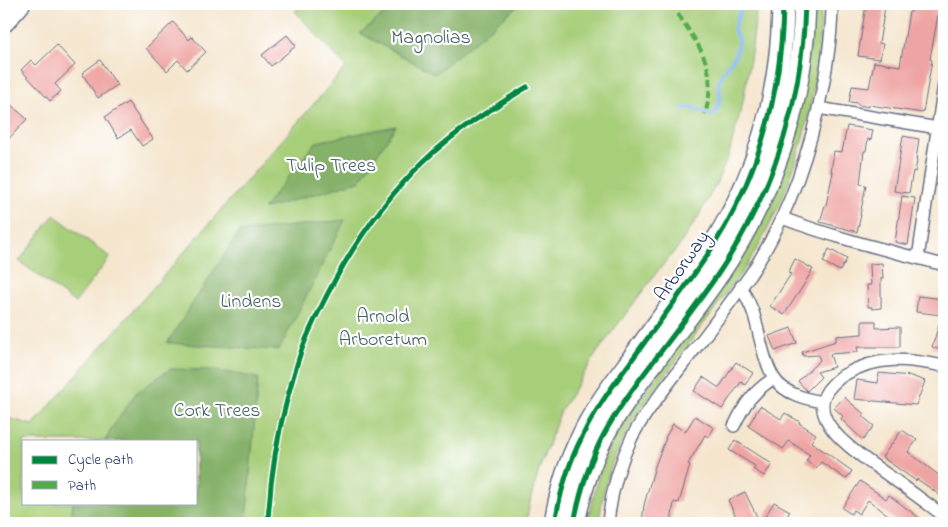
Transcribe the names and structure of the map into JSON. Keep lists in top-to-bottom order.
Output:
{
  "streets": {
    "highway": ["Arborway"]
  },
  "parks": [
    "Magnolias",
    "Tulip Trees",
    "Lindens",
    "Arnold Arboretum",
    "Cork Trees"
  ],
  "legend": ["Cycle path", "Path"]
}
